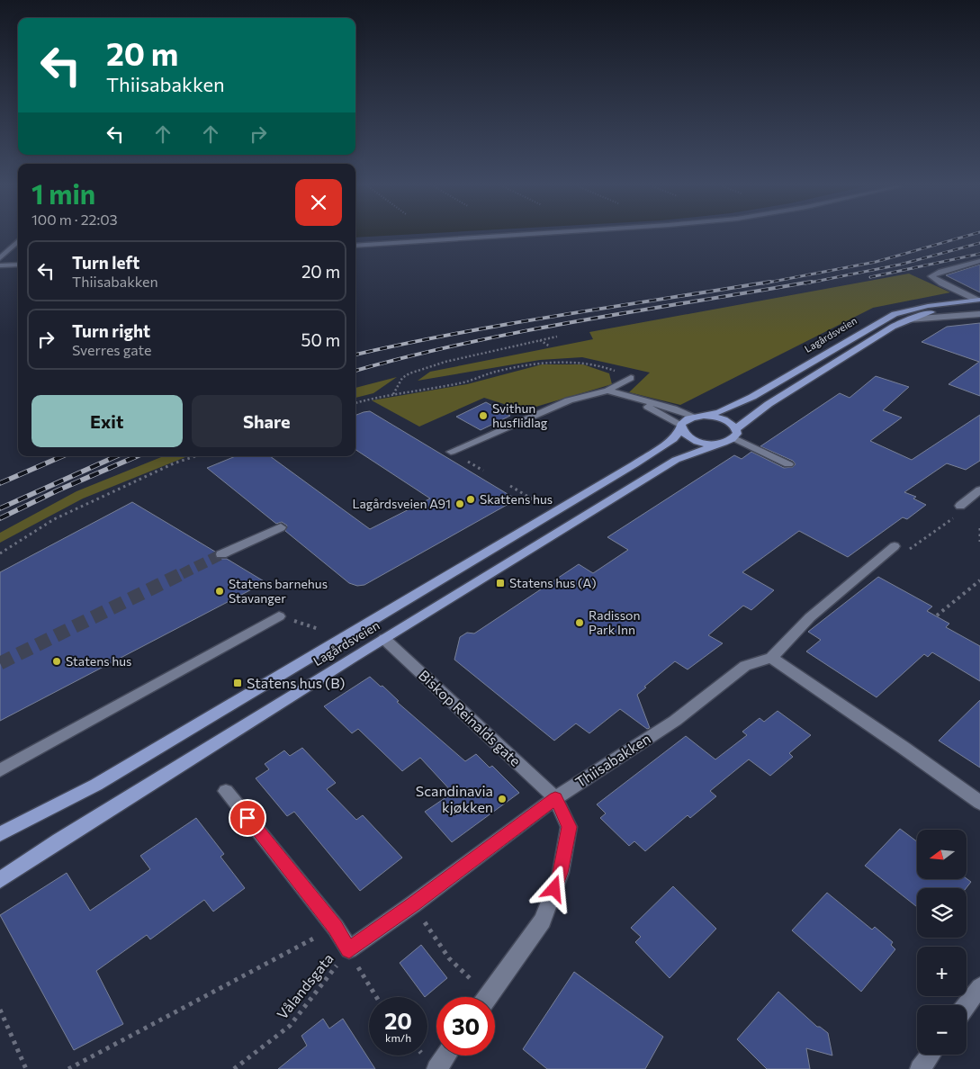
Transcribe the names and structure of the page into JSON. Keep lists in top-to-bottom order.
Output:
{
  "streets": {
    "main road": ["Lagårdsveien"],
    "street": ["Biskop Reinalds gate", "Thiisabakken"],
    "path": ["Vålandsgata"]
  },
  "crossings": [
    ["Lagårdsveien", "Biskop Reinalds gate"],
    ["Biskop Reinalds gate", "Thiisabakken"],
    ["Thiisabakken", "Vålandsgata"]
  ],
  "places": {
    "other": [
      "Svithun husflidlag",
      "Skattens hus",
      "Lagårdsveien A91",
      "Statens barnehus Stavanger",
      "Radisson Park Inn",
      "Statens hus",
      "Scandinavia kjøkken"
    ],
    "transit": ["Statens hus (A)", "Statens hus (B)"]
  },
  "north": "left",
  "page": {
    "turn": ["20 m", "Thiisabakken"],
    "heading": ["1 min", "100 m · 22:03"],
    "list": [
      {
        "name": "Turn left",
        "note": "Thiisabakken",
        "value": "20 m"
      },
      {
        "name": "Turn right",
        "note": "Sverres gate",
        "value": "50 m"
      }
    ],
    "buttons": ["Exit", "Share"],
    "map_buttons": ["+", "−"],
    "speed": "20 km/h",
    "limit": "30"
  }
}
